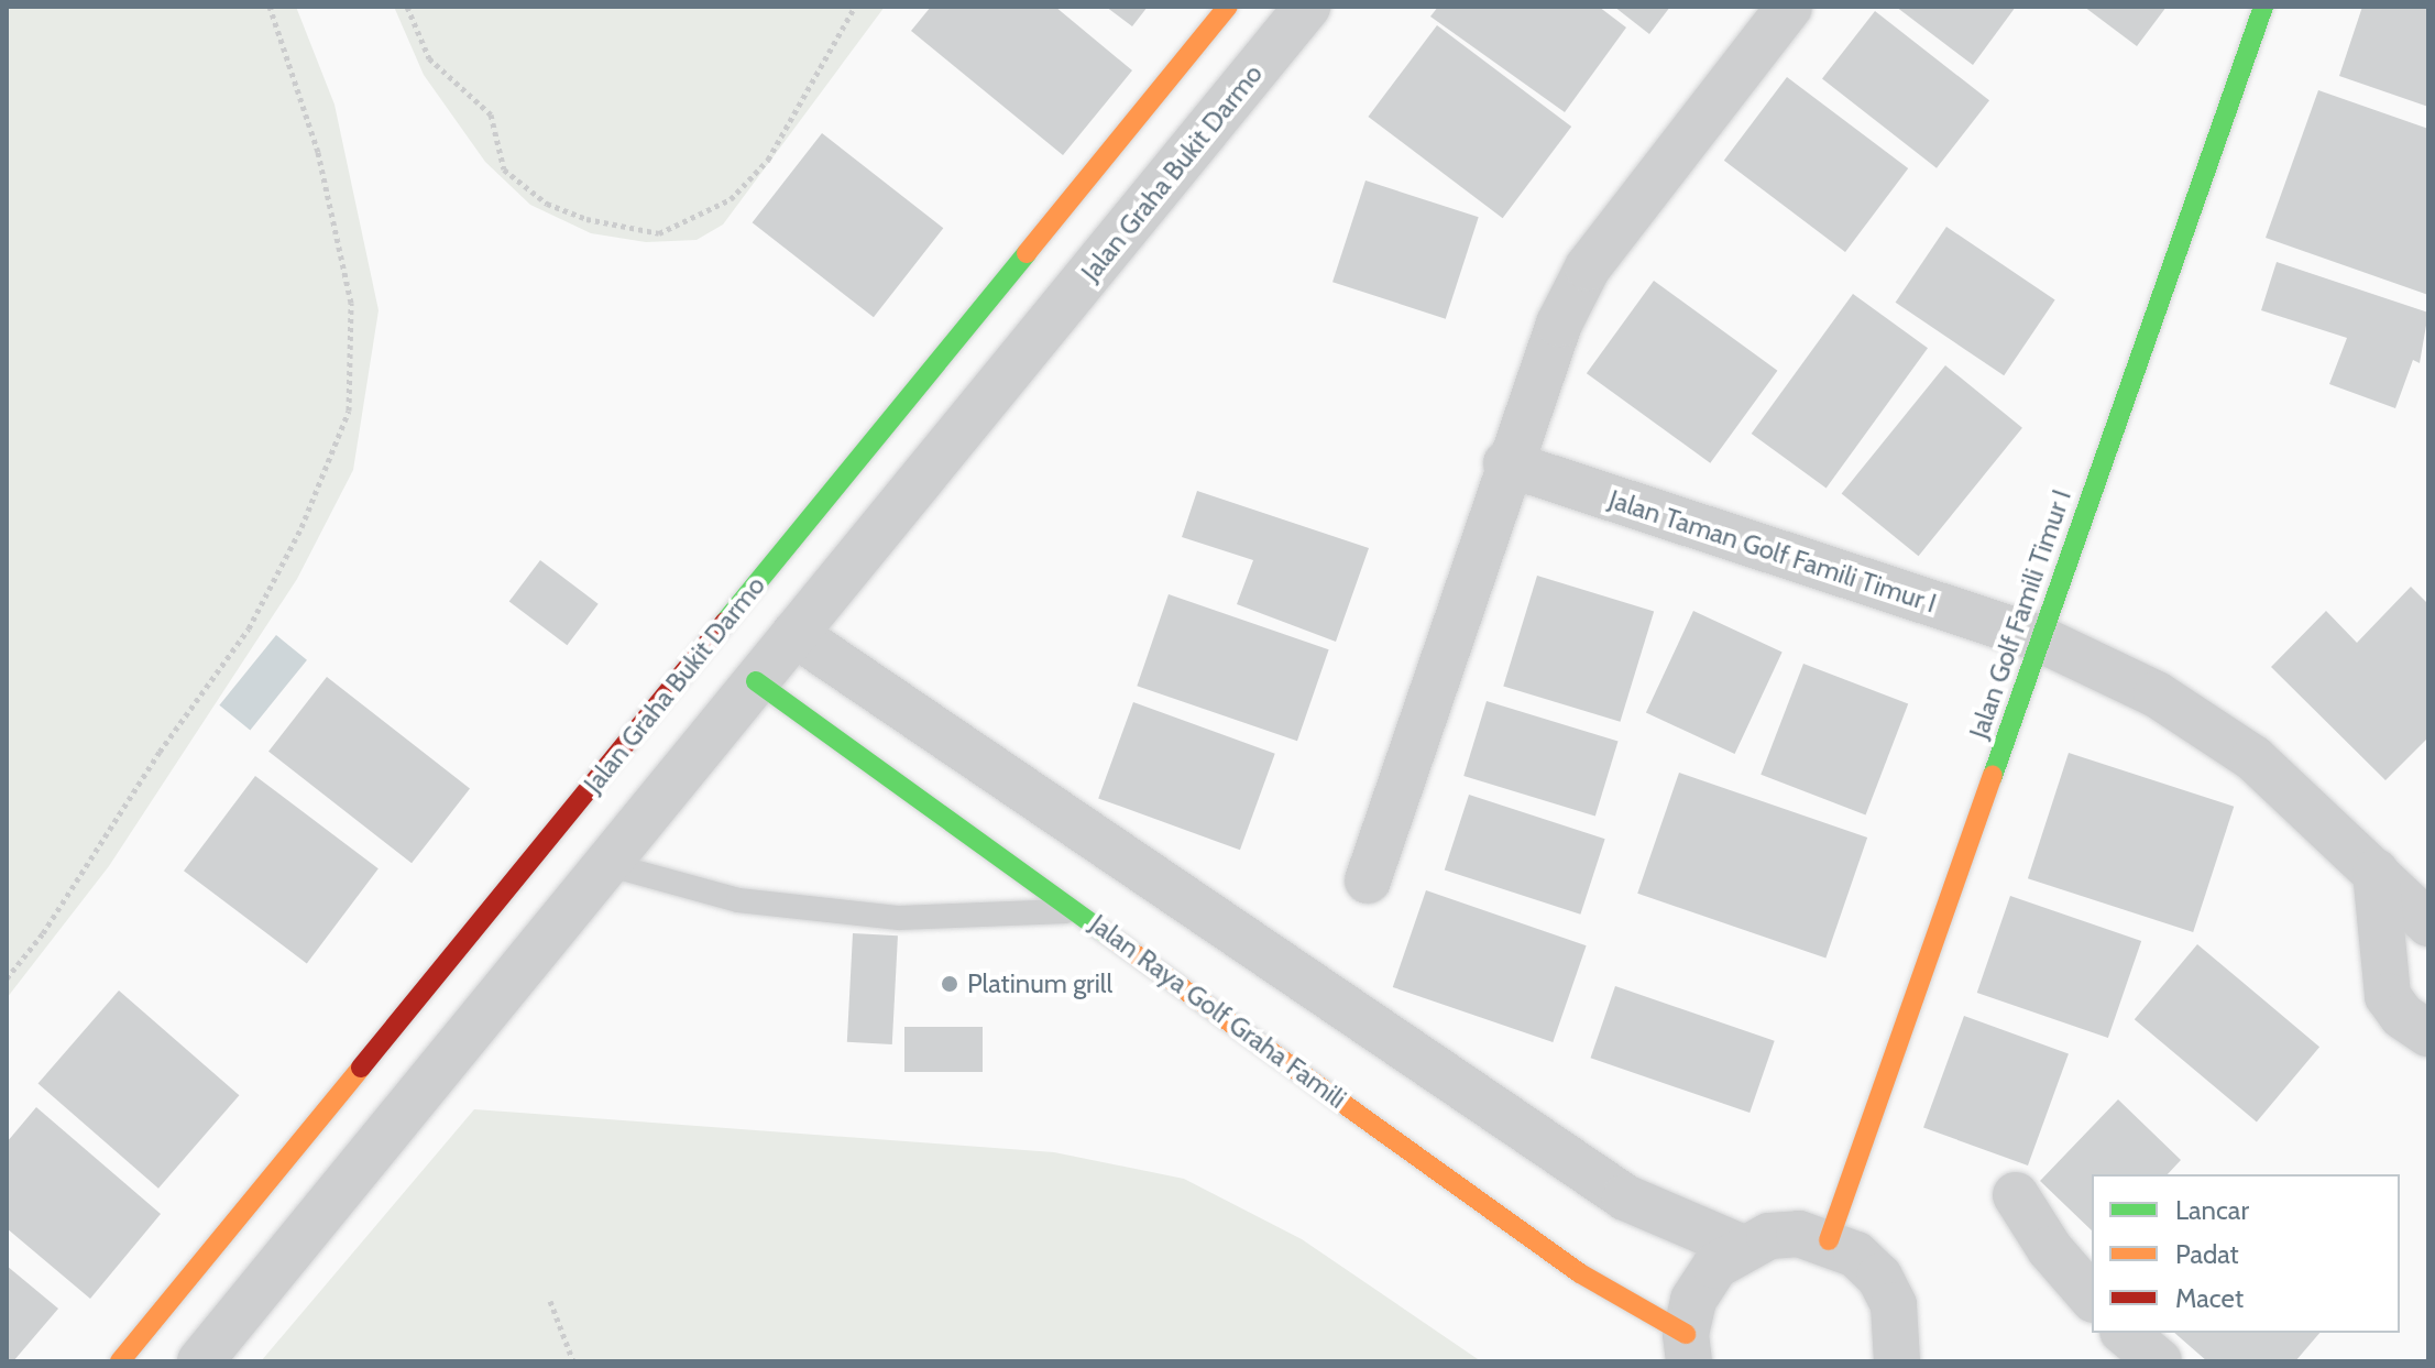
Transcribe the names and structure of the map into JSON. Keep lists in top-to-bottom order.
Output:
{
  "streets": {
    "street": [
      "Jalan Graha Bukit Darmo",
      "Jalan Taman Golf Famili Timur I",
      "Jalan Golf Famili Timur I",
      "Jalan Raya Golf Graha Famili"
    ]
  },
  "crossings": [
    ["Jalan Graha Bukit Darmo", "Jalan Raya Golf Graha Famili"],
    ["Jalan Taman Golf Famili Timur I", "Jalan Golf Famili Timur I"]
  ],
  "places": ["Platinum grill"],
  "legend": ["Lancar", "Padat", "Macet"]
}
